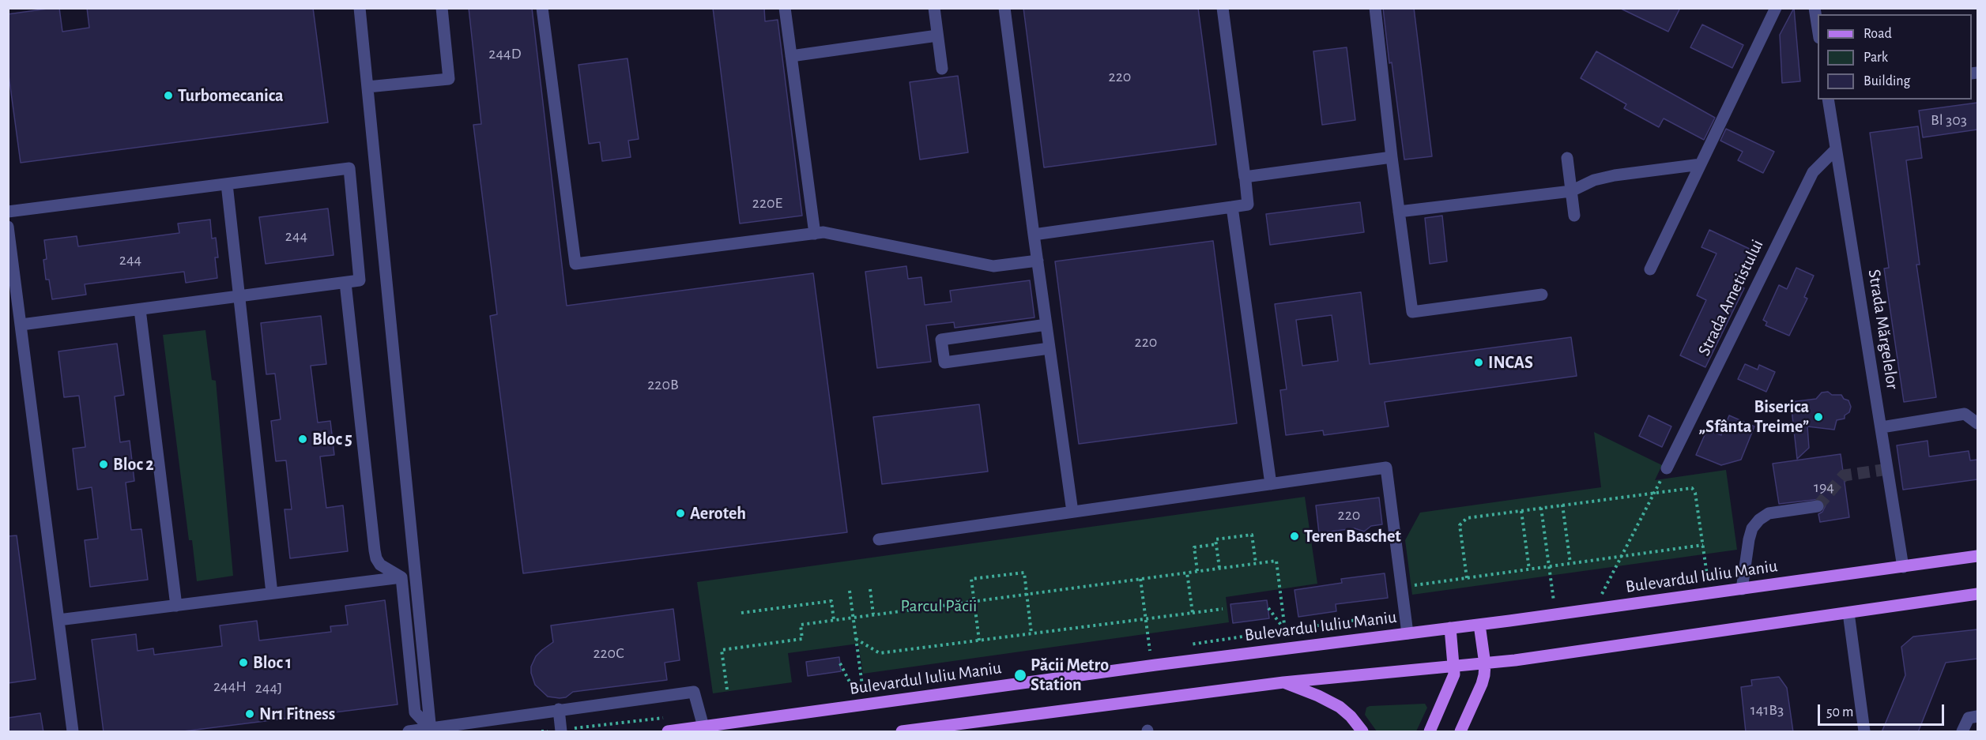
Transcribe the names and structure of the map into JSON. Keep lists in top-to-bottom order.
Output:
{
  "streets": {
    "main road": ["Bulevardul Iuliu Maniu"],
    "street": ["Strada Ametistului", "Strada Mărgelelor"]
  },
  "crossings": [
    ["Strada Ametistului", "Strada Mărgelelor"],
    ["Strada Mărgelelor", "Bulevardul Iuliu Maniu"]
  ],
  "parks": ["Parcul Păcii"],
  "places": [
    "Turbomecanica",
    "INCAS",
    "Biserica „Sfânta Treime”",
    "Bloc 5",
    "Bloc 2",
    "Aeroteh",
    "Teren Baschet",
    "Bloc 1",
    "Păcii Metro Station",
    "Nr1 Fitness"
  ],
  "house_numbers": [
    "244D",
    "220",
    "Bl 303",
    "220E",
    "244",
    "244",
    "220",
    "220B",
    "194",
    "220",
    "220C",
    "244H",
    "244J",
    "141B3"
  ],
  "legend": ["Road", "Park", "Building"],
  "scale_bar": "50 m"
}
